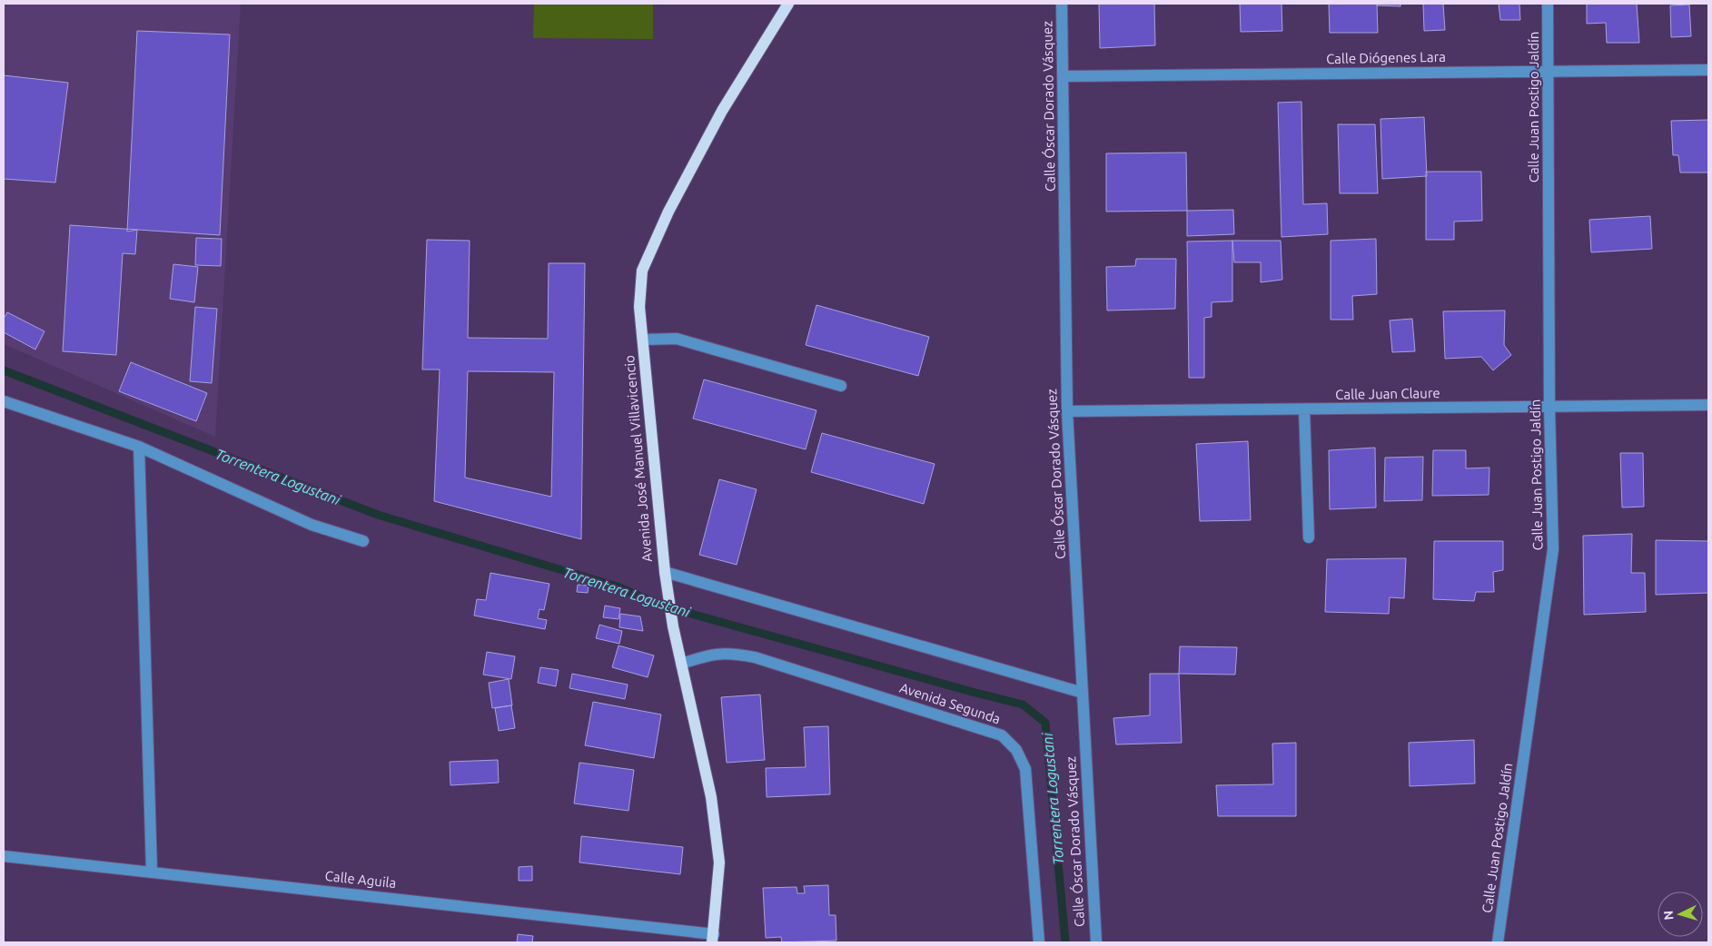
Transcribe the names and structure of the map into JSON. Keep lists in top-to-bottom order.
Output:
{
  "streets": {
    "main road": ["Avenida José Manuel Villavicencio"],
    "street": [
      "Calle Diógenes Lara",
      "Calle Óscar Dorado Vásquez",
      "Calle Juan Postigo Jaldín",
      "Calle Juan Claure",
      "Avenida Segunda",
      "Calle Aguila"
    ]
  },
  "crossings": [
    ["Calle Diógenes Lara", "Calle Óscar Dorado Vásquez"],
    ["Calle Diógenes Lara", "Calle Juan Postigo Jaldín"],
    ["Calle Óscar Dorado Vásquez", "Calle Juan Claure"],
    ["Calle Juan Postigo Jaldín", "Calle Juan Claure"],
    ["Avenida José Manuel Villavicencio", "Avenida Segunda"],
    ["Avenida José Manuel Villavicencio", "Calle Aguila"]
  ],
  "water": ["Torrentera Logustani"],
  "north": "left"
}
